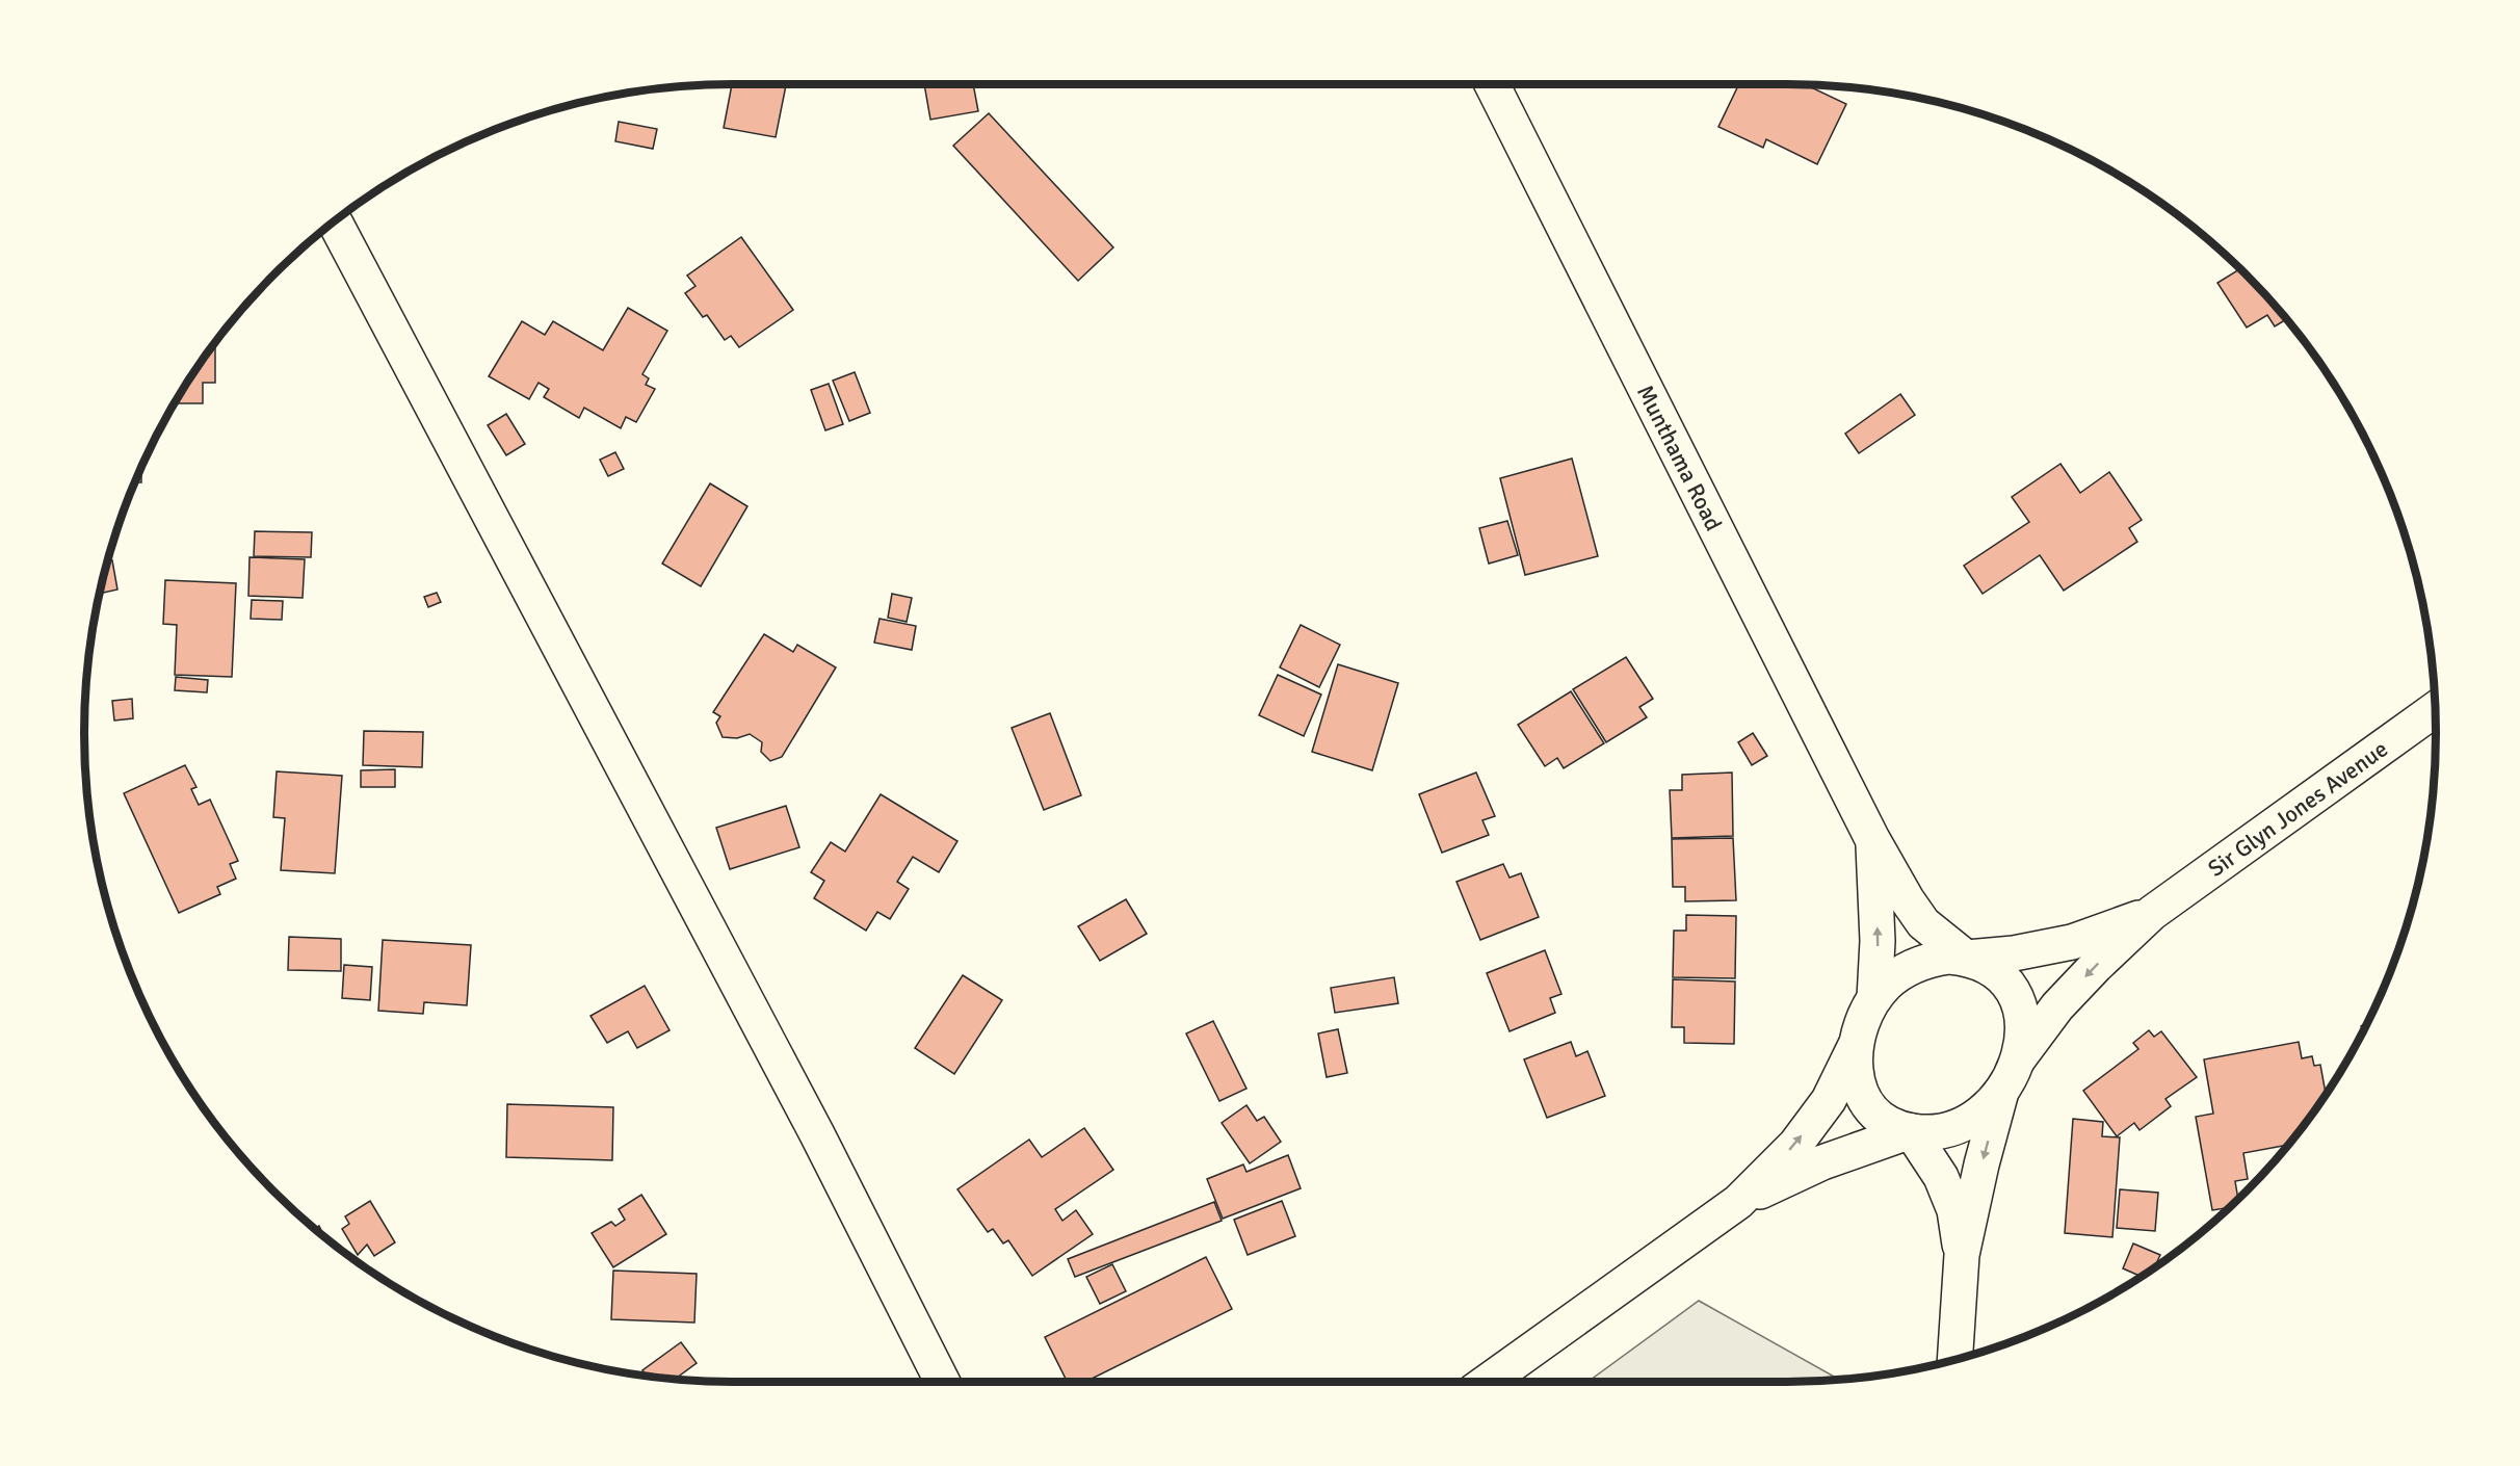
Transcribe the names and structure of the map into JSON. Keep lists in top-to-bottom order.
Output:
{
  "streets": {
    "street": ["Munthama Road", "Sir Glyn Jones Avenue"]
  }
}
